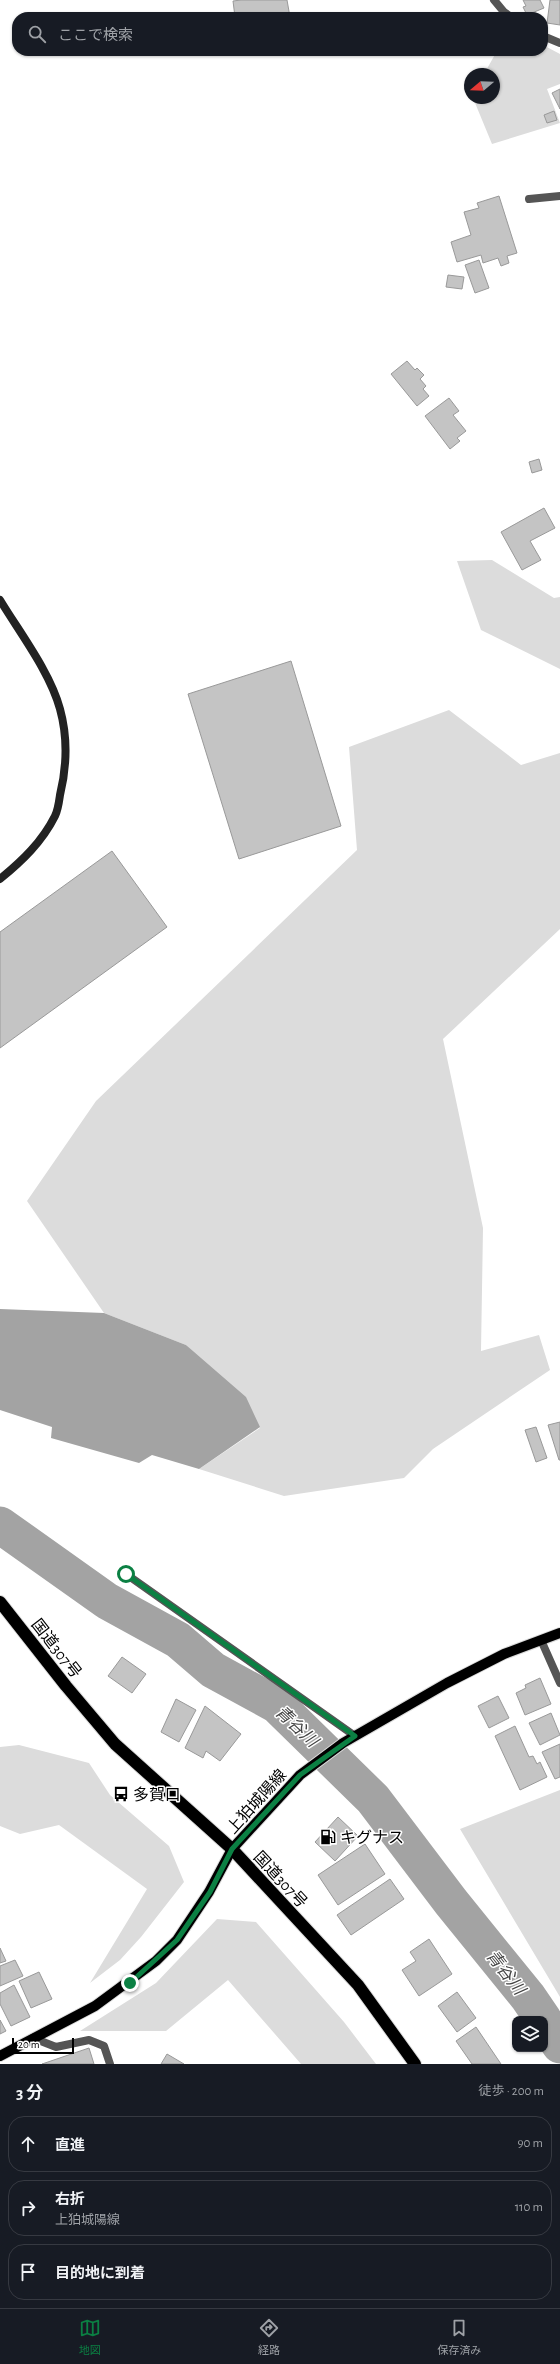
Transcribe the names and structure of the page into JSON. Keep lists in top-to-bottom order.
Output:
{
  "streets": {
    "highway": ["国道307号"],
    "main road": ["上狛城陽線"]
  },
  "crossings": [
    ["国道307号", "上狛城陽線"]
  ],
  "water": ["青谷川"],
  "places": {
    "bus stop": ["多賀口"],
    "fuel station": ["キグナス"]
  },
  "scale_bar": "20 m",
  "north": "left",
  "page": {
    "search": "ここで検索",
    "scale": "20 m",
    "heading": ["3 分", "徒歩 · 200 m"],
    "list": [
      ["直進", "90 m"],
      ["右折", "上狛城陽線", "110 m"],
      "目的地に到着"
    ],
    "nav": ["地図", "経路", "保存済み"]
  }
}
